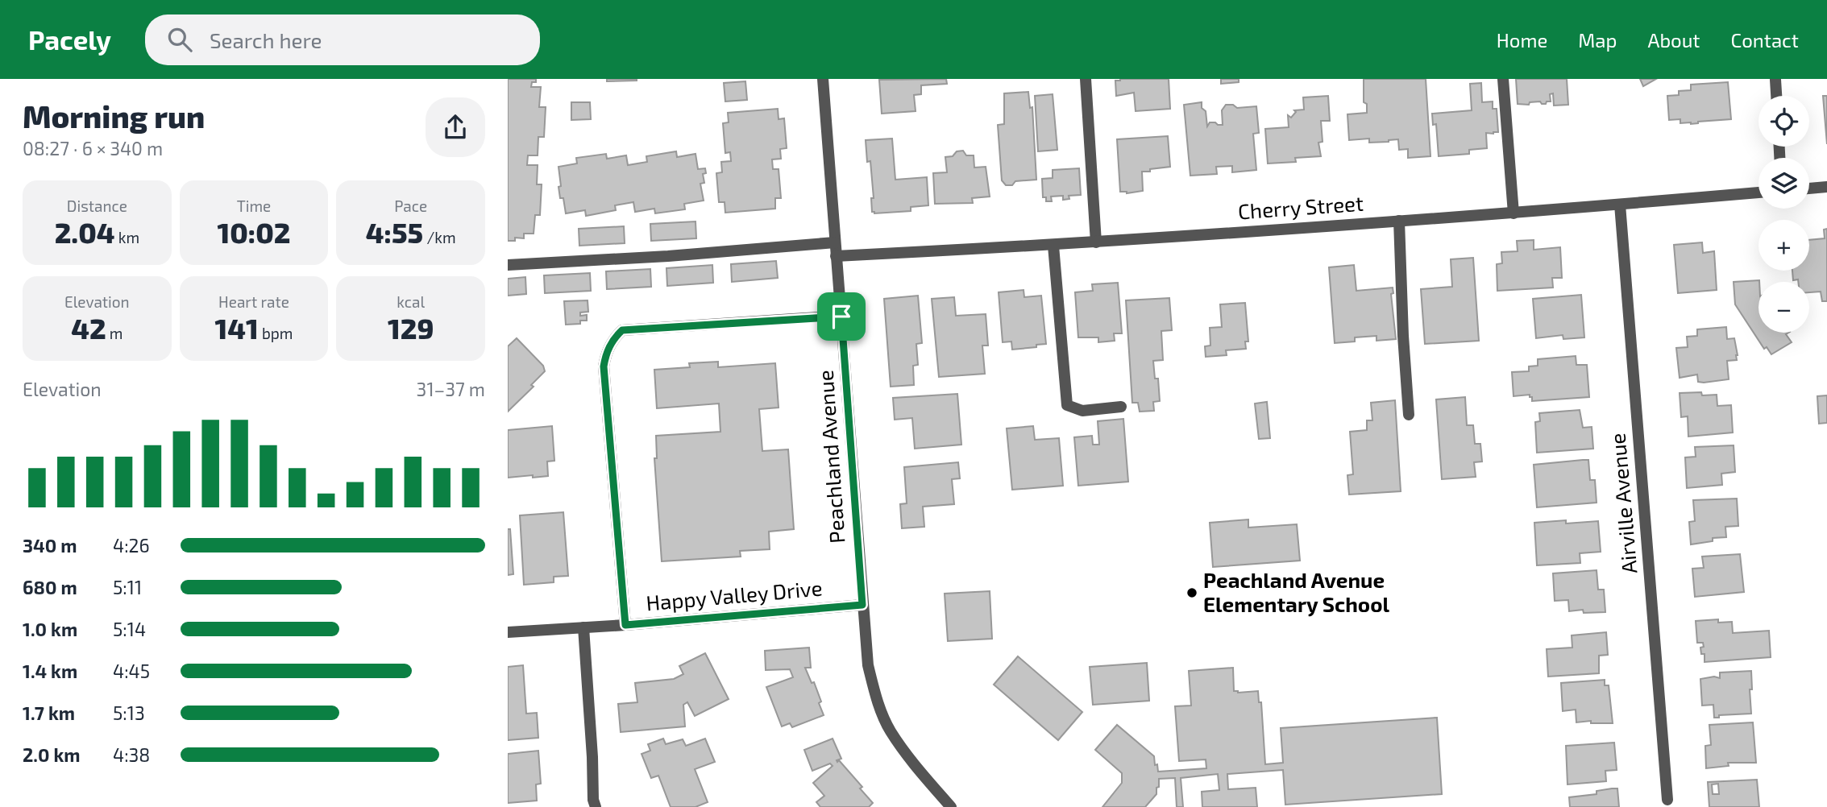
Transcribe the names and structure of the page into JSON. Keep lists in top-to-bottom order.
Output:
{
  "streets": {
    "street": [
      "Cherry Street",
      "Peachland Avenue",
      "Airville Avenue",
      "Happy Valley Drive"
    ]
  },
  "crossings": [
    ["Cherry Street", "Peachland Avenue"],
    ["Cherry Street", "Airville Avenue"],
    ["Peachland Avenue", "Happy Valley Drive"]
  ],
  "places": ["Peachland Avenue Elementary School"],
  "page": {
    "header": "Pacely",
    "search": "Search here",
    "nav": [
      "Home",
      "Map",
      "About",
      "Contact"
    ],
    "heading": ["Morning run", "08:27 · 6 × 340 m"],
    "map_buttons": ["+", "−"],
    "stats": [
      ["Distance", "2.04 km"],
      ["Time", "10:02"],
      ["Pace", "4:55 /km"],
      ["Elevation", "42 m"],
      ["Heart rate", "141 bpm"],
      ["kcal", "129"]
    ],
    "chart": ["Elevation", "31–37 m"],
    "list": [
      {
        "name": "340 m",
        "note": "4:26"
      },
      {
        "name": "680 m",
        "note": "5:11"
      },
      {
        "name": "1.0 km",
        "note": "5:14"
      },
      {
        "name": "1.4 km",
        "note": "4:45"
      },
      {
        "name": "1.7 km",
        "note": "5:13"
      },
      {
        "name": "2.0 km",
        "note": "4:38"
      }
    ]
  }
}
